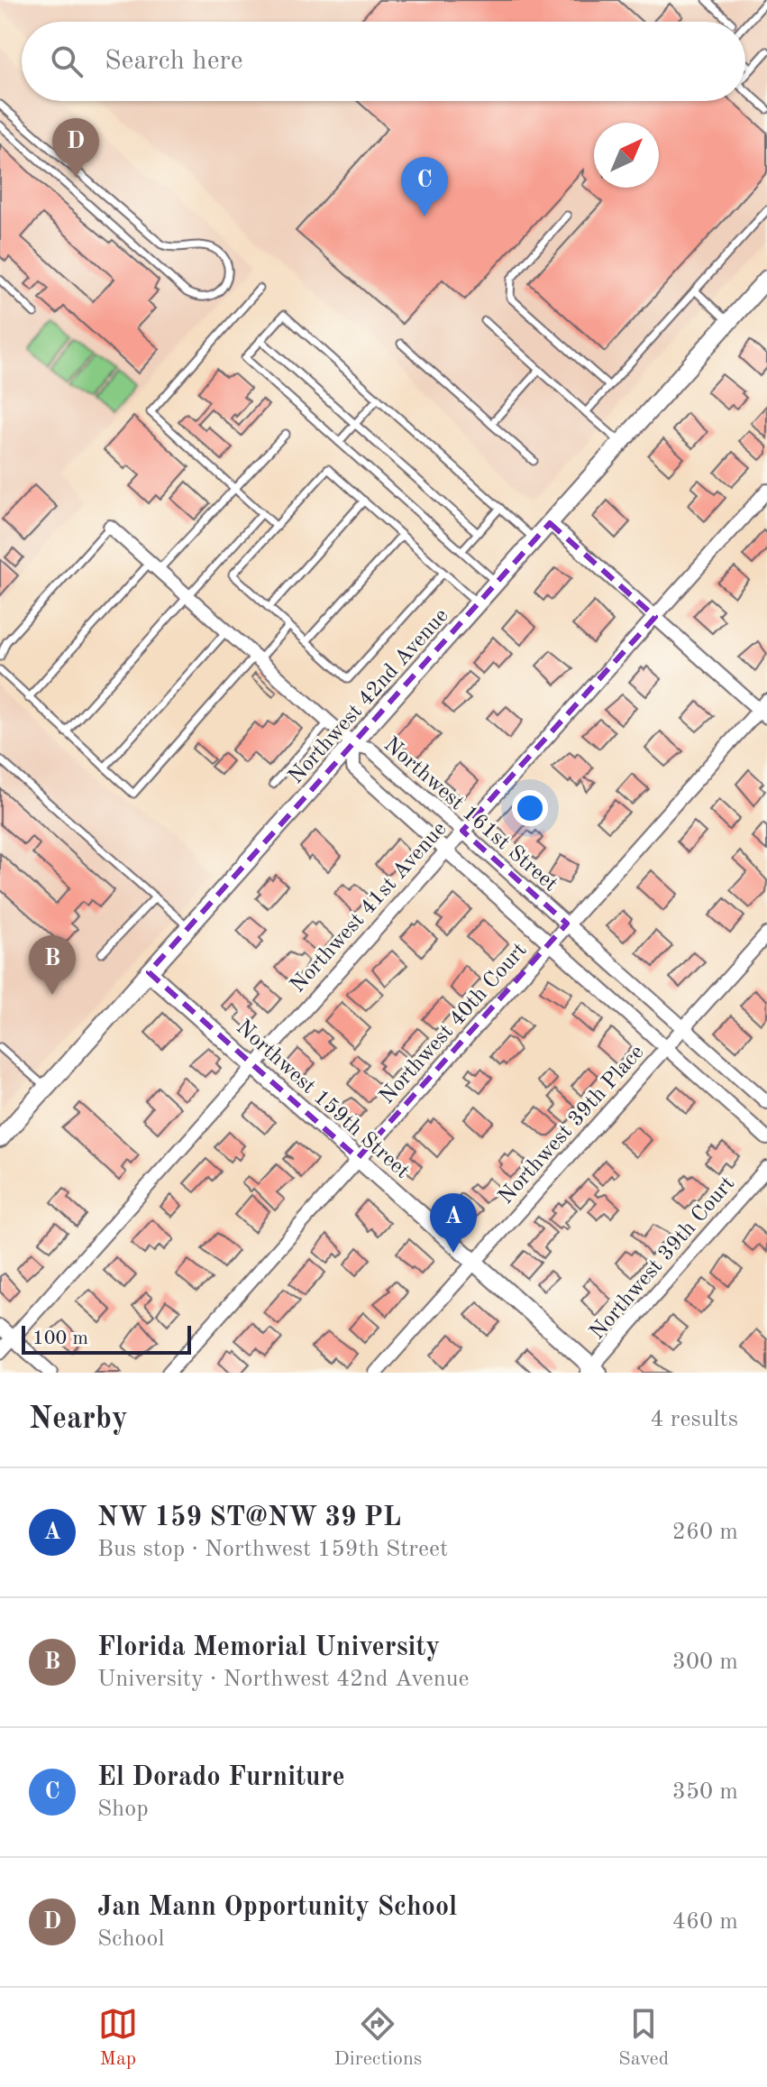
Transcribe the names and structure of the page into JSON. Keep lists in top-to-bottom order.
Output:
{
  "streets": {
    "street": [
      "Northwest 42nd Avenue",
      "Northwest 161st Street",
      "Northwest 41st Avenue",
      "Northwest 40th Court",
      "Northwest 159th Street",
      "Northwest 39th Place",
      "Northwest 39th Court"
    ]
  },
  "crossings": [
    ["Northwest 42nd Avenue", "Northwest 161st Street"],
    ["Northwest 42nd Avenue", "Northwest 159th Street"],
    ["Northwest 161st Street", "Northwest 41st Avenue"],
    ["Northwest 161st Street", "Northwest 40th Court"],
    ["Northwest 161st Street", "Northwest 39th Place"],
    ["Northwest 41st Avenue", "Northwest 159th Street"],
    ["Northwest 40th Court", "Northwest 159th Street"],
    ["Northwest 159th Street", "Northwest 39th Place"],
    ["Northwest 159th Street", "Northwest 39th Court"]
  ],
  "scale_bar": "100 m",
  "north": "top right",
  "page": {
    "search": "Search here",
    "pins": [
      "D",
      "C",
      "B",
      "A"
    ],
    "scale": "100 m",
    "heading": ["Nearby", "4 results"],
    "list": [
      {
        "mark": "A",
        "name": "NW 159 ST@NW 39 PL",
        "note": "Bus stop · Northwest 159th Street",
        "value": "260 m"
      },
      {
        "mark": "B",
        "name": "Florida Memorial University",
        "note": "University · Northwest 42nd Avenue",
        "value": "300 m"
      },
      {
        "mark": "C",
        "name": "El Dorado Furniture",
        "note": "Shop",
        "value": "350 m"
      },
      {
        "mark": "D",
        "name": "Jan Mann Opportunity School",
        "note": "School",
        "value": "460 m"
      }
    ],
    "nav": ["Map", "Directions", "Saved"]
  }
}
